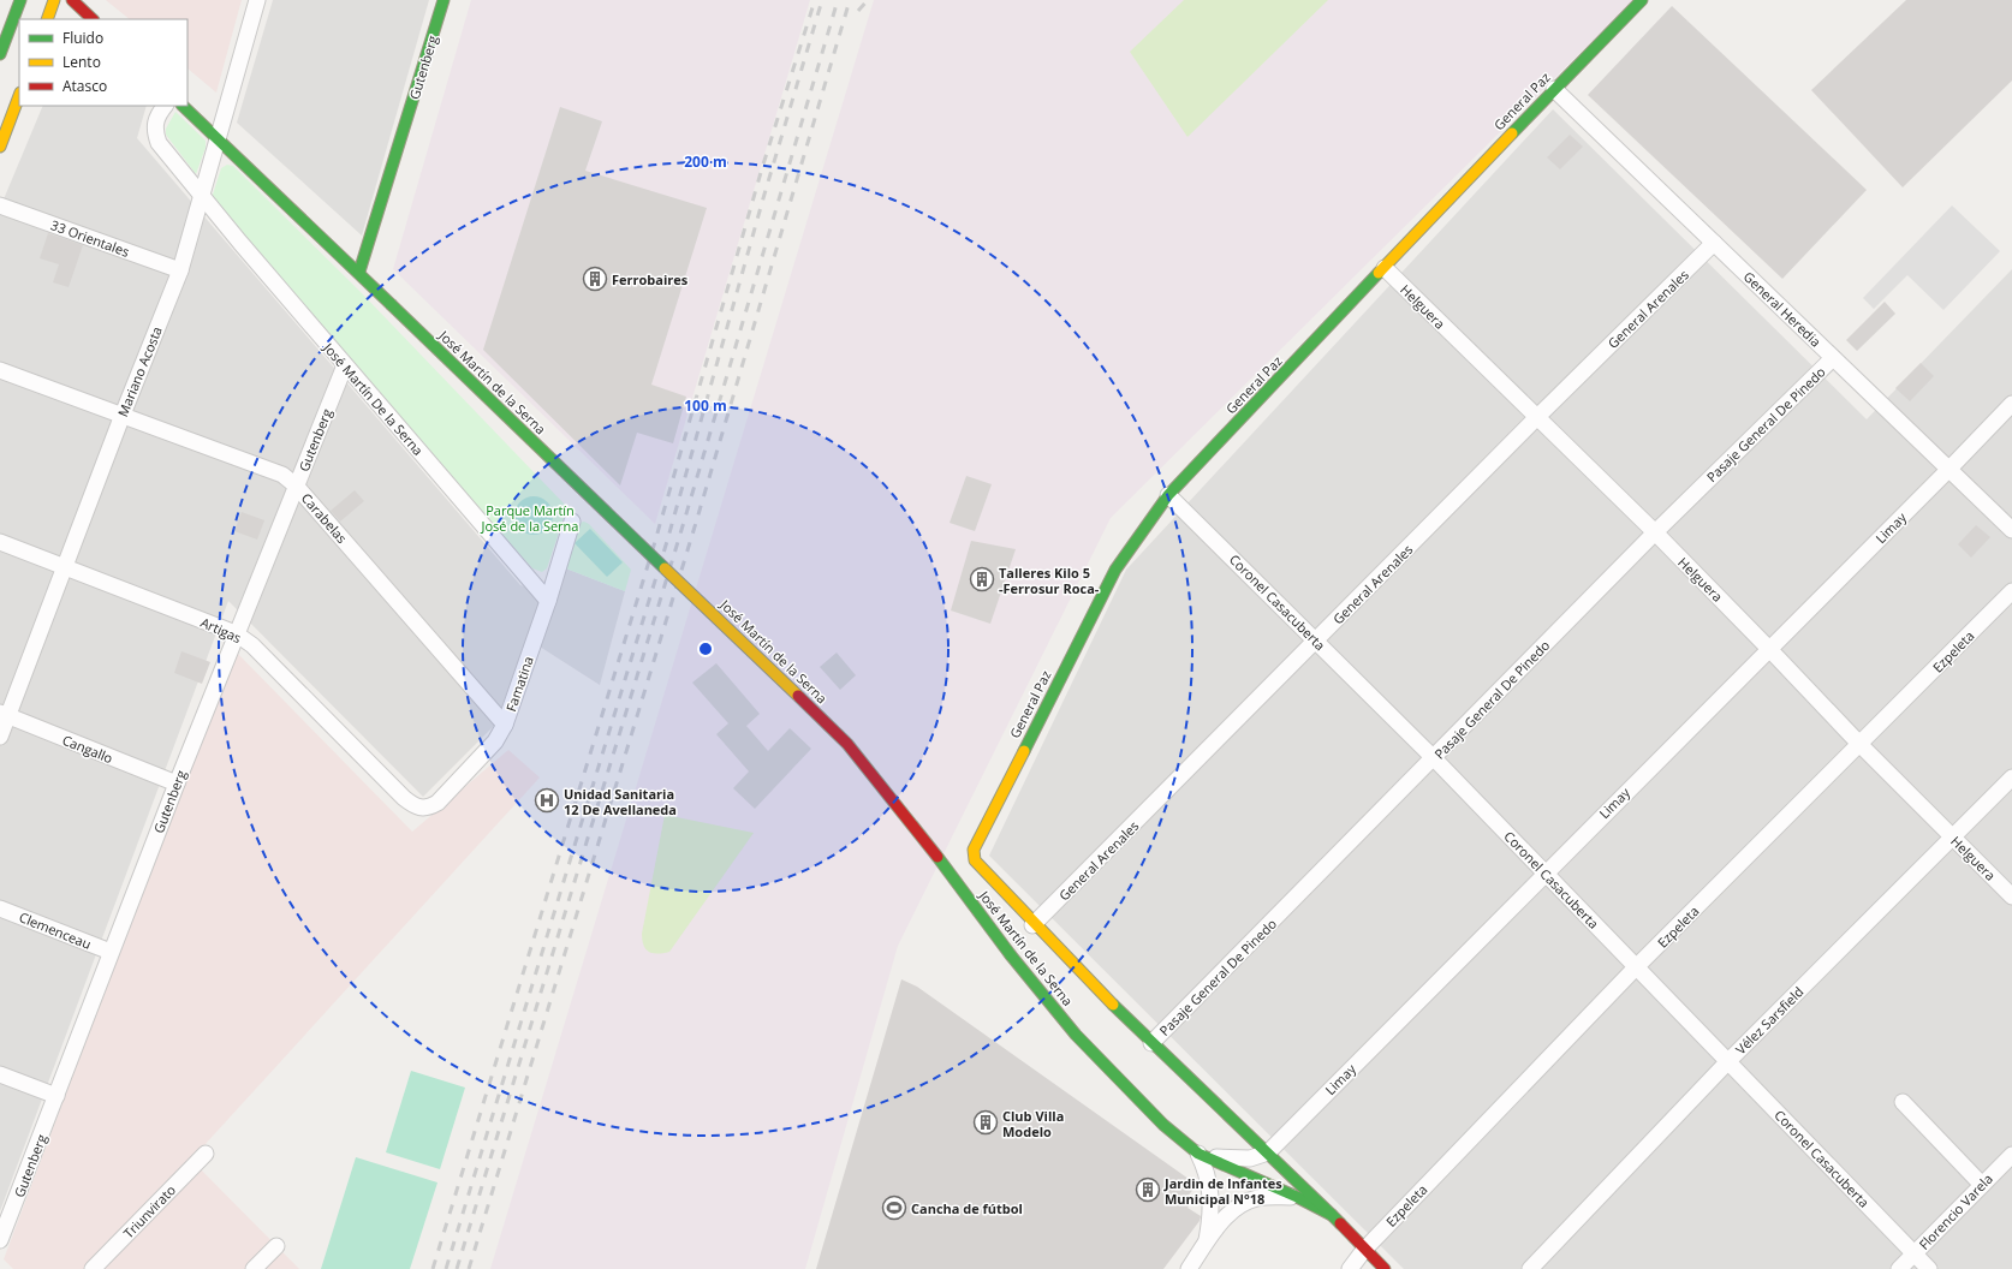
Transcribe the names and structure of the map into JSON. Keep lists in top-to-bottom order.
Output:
{
  "streets": {
    "street": [
      "Gutenberg",
      "General Paz",
      "33 Orientales",
      "Helguera",
      "General Arenales",
      "General Heredia",
      "Mariano Acosta",
      "José Martín de la Serna",
      "José Martín De la Serna",
      "Pasaje General De Pinedo",
      "Carabelas",
      "Limay",
      "Coronel Casacuberta",
      "Artigas",
      "Ezpeleta",
      "Famatina",
      "Cangallo",
      "Clemenceau",
      "Vélez Sarsfield",
      "Triunvirato",
      "Florencio Varela"
    ]
  },
  "crossings": [
    ["Gutenberg", "José Martín de la Serna"],
    ["Gutenberg", "José Martín De la Serna"],
    ["Gutenberg", "Carabelas"],
    ["Gutenberg", "Artigas"],
    ["Gutenberg", "Cangallo"],
    ["Gutenberg", "Clemenceau"],
    ["General Paz", "Helguera"],
    ["General Paz", "General Heredia"],
    ["General Paz", "José Martín de la Serna"],
    ["General Paz", "Coronel Casacuberta"],
    ["33 Orientales", "Mariano Acosta"],
    ["Helguera", "General Arenales"],
    ["Helguera", "Pasaje General De Pinedo"],
    ["Helguera", "Limay"],
    ["Helguera", "Ezpeleta"],
    ["Helguera", "Vélez Sarsfield"],
    ["General Arenales", "General Heredia"],
    ["General Arenales", "José Martín de la Serna"],
    ["General Arenales", "Coronel Casacuberta"],
    ["General Heredia", "Pasaje General De Pinedo"],
    ["General Heredia", "Limay"],
    ["Mariano Acosta", "José Martín de la Serna"],
    ["Mariano Acosta", "José Martín De la Serna"],
    ["Mariano Acosta", "Carabelas"],
    ["Mariano Acosta", "Artigas"],
    ["Mariano Acosta", "Cangallo"],
    ["José Martín de la Serna", "Pasaje General De Pinedo"],
    ["José Martín de la Serna", "Limay"],
    ["José Martín de la Serna", "Ezpeleta"],
    ["José Martín De la Serna", "Famatina"],
    ["Pasaje General De Pinedo", "Coronel Casacuberta"],
    ["Carabelas", "Famatina"],
    ["Limay", "Coronel Casacuberta"],
    ["Coronel Casacuberta", "Ezpeleta"],
    ["Coronel Casacuberta", "Vélez Sarsfield"],
    ["Coronel Casacuberta", "Florencio Varela"],
    ["Artigas", "Famatina"]
  ],
  "parks": ["Parque Martín José de la Serna"],
  "places": {
    "building": [
      "Ferrobaires",
      "Talleres Kilo 5 -Ferrosur Roca-",
      "Club Villa Modelo",
      "Jardin de Infantes Municipal N°18"
    ],
    "hospital": ["Unidad Sanitaria 12 De Avellaneda"],
    "sports": ["Cancha de fútbol"]
  },
  "legend": ["Fluido", "Lento", "Atasco"],
  "rings": ["200 m", "100 m"]
}
